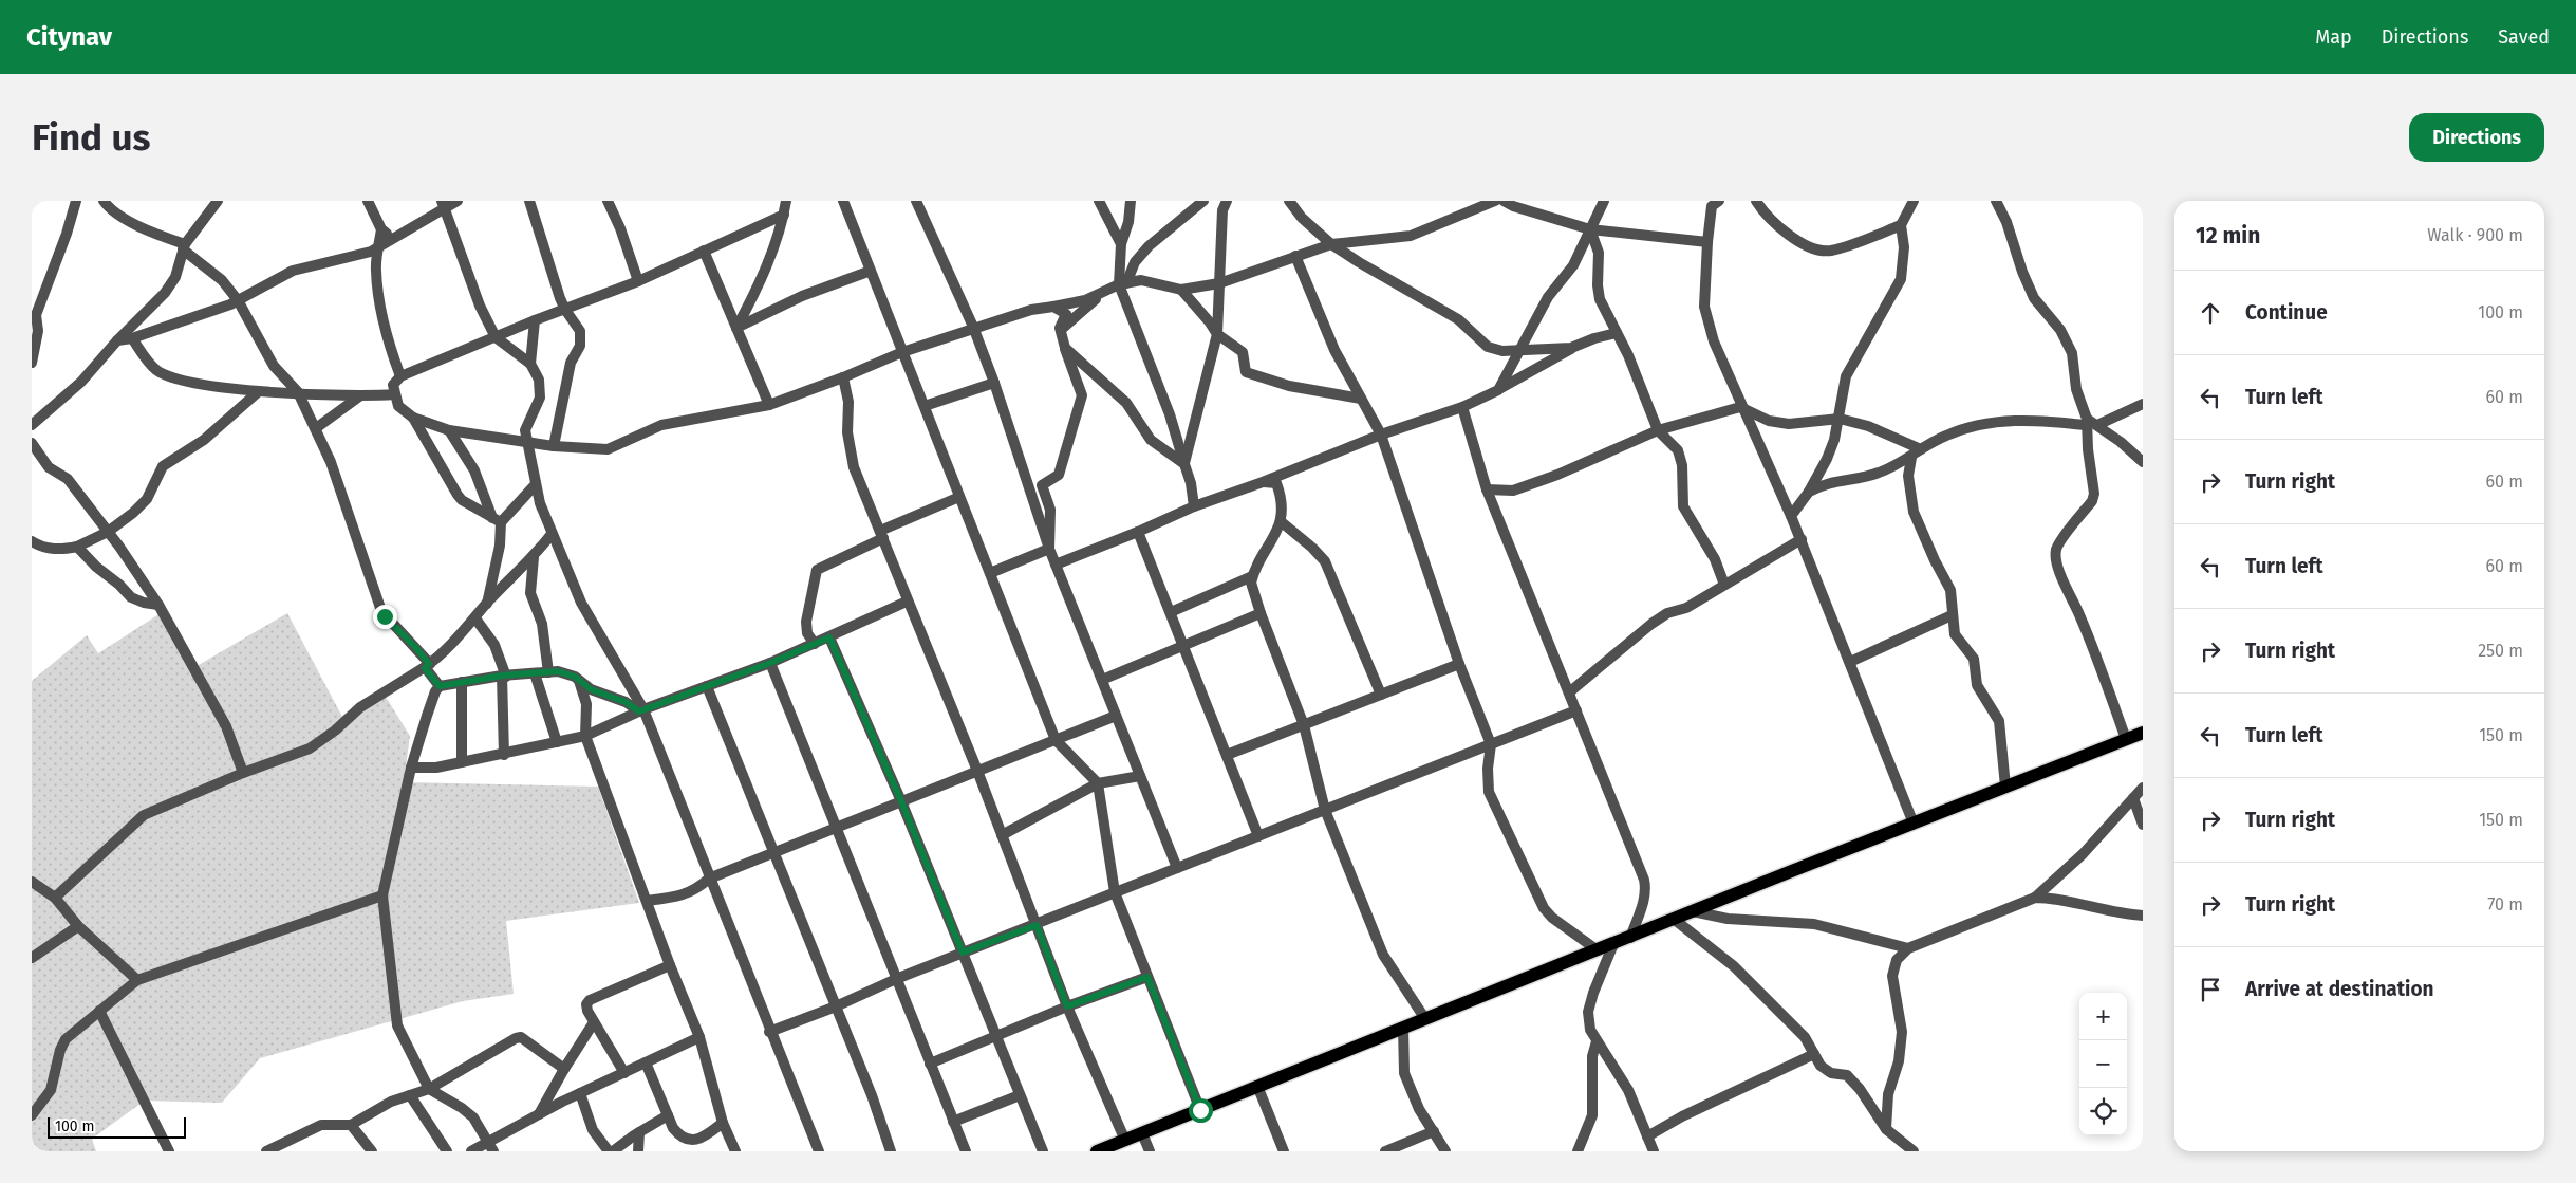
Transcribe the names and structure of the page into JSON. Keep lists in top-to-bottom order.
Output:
{
  "scale_bar": "100 m",
  "page": {
    "header": "Citynav",
    "nav": ["Map", "Directions", "Saved"],
    "buttons": "Directions",
    "title": "Find us",
    "heading": ["12 min", "Walk · 900 m"],
    "list": [
      ["Continue", "100 m"],
      ["Turn left", "60 m"],
      ["Turn right", "60 m"],
      ["Turn left", "60 m"],
      ["Turn right", "250 m"],
      ["Turn left", "150 m"],
      ["Turn right", "150 m"],
      ["Turn right", "70 m"],
      "Arrive at destination"
    ],
    "map_buttons": ["+", "−"],
    "scale": "100 m"
  }
}
